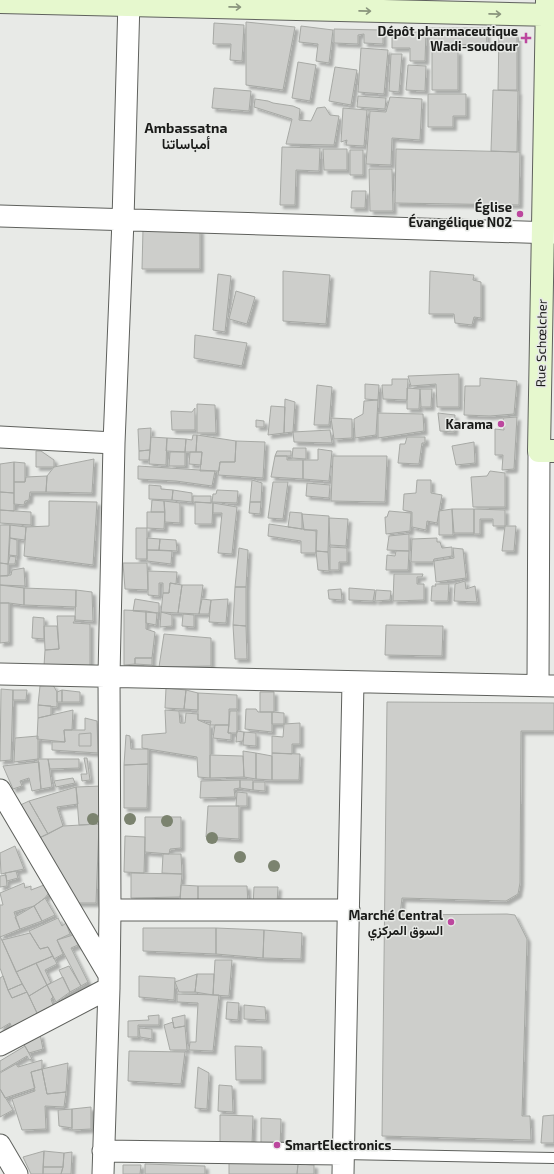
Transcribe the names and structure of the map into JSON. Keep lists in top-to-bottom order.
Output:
{
  "streets": {
    "street": ["Rue Schœlcher"]
  },
  "districts": ["Ambassatna أمباساتنا"],
  "places": {
    "health": ["Dépôt pharmaceutique Wadi-soudour"],
    "other": [
      "Église Évangélique N02",
      "Karama",
      "Marché Central السوق المركزي",
      "SmartElectronics"
    ]
  }
}
